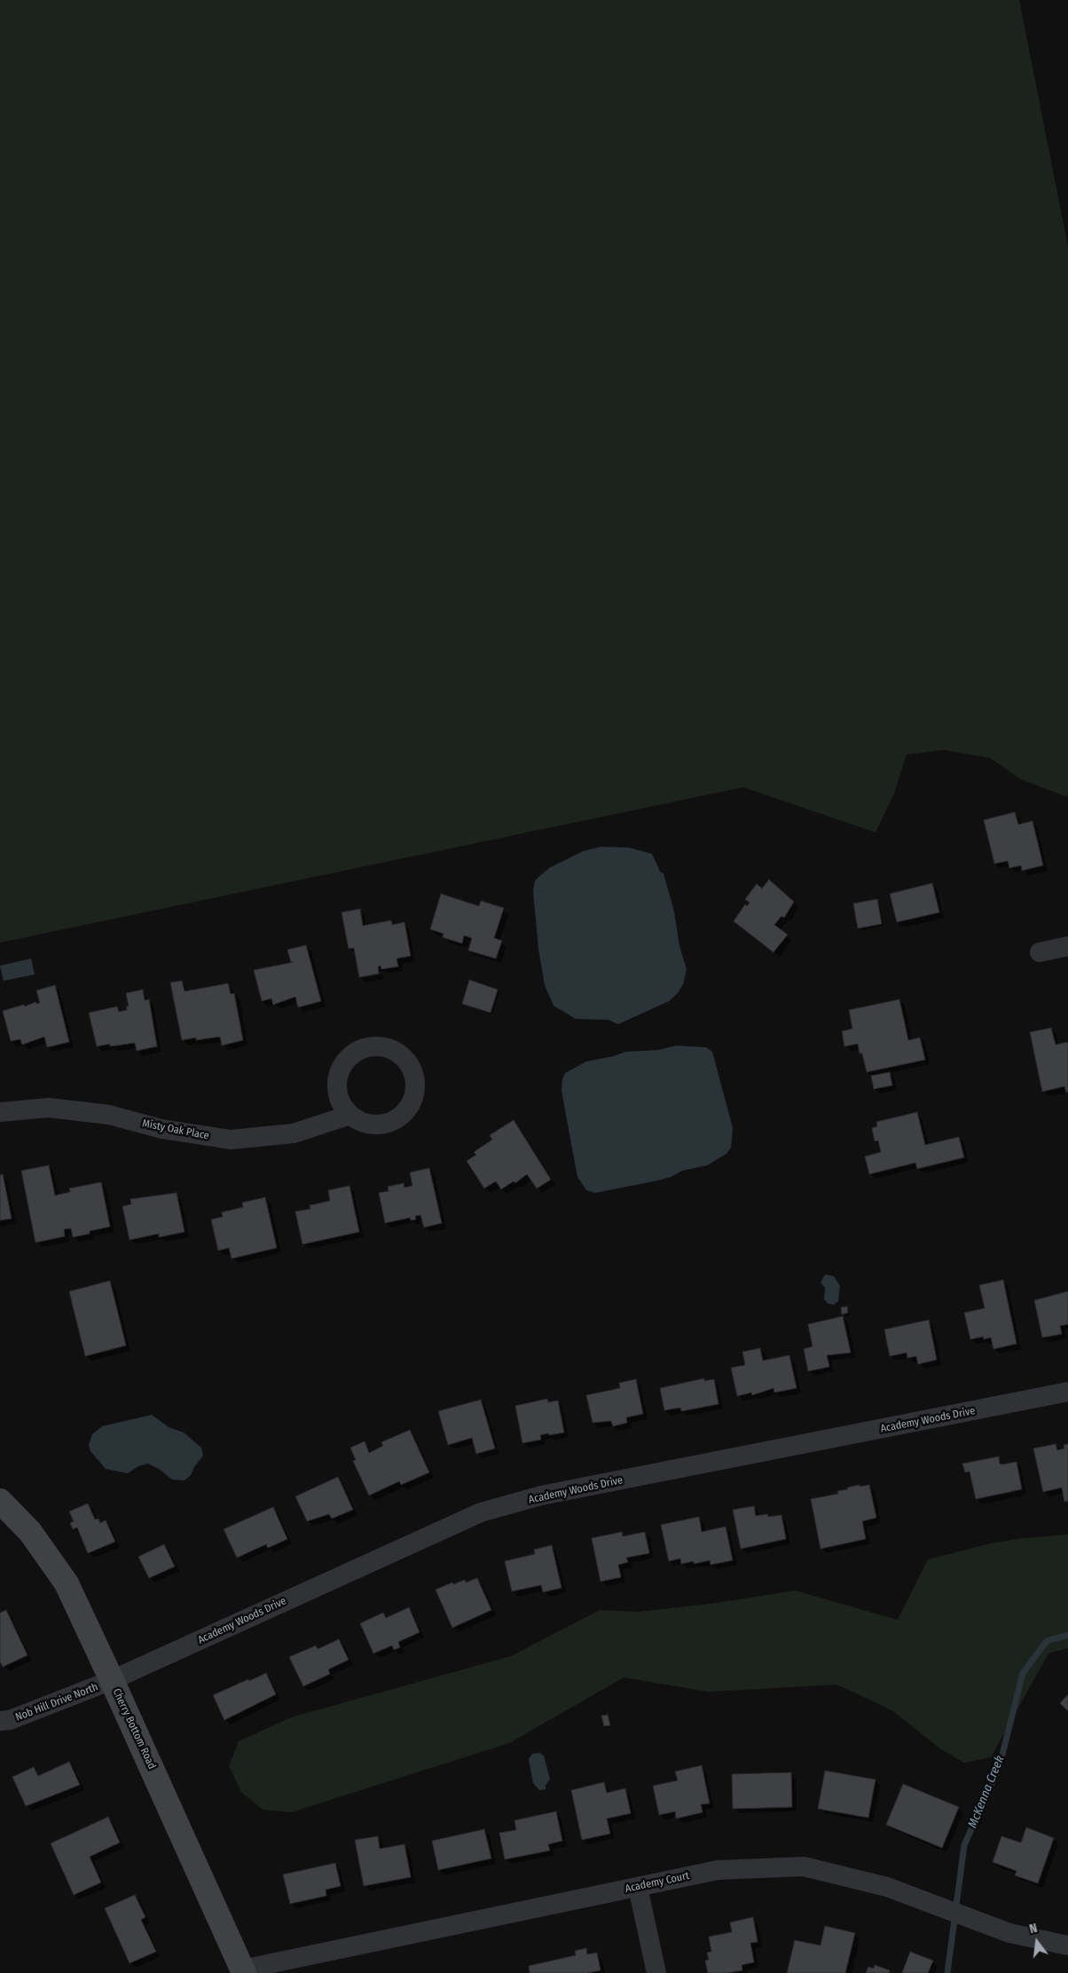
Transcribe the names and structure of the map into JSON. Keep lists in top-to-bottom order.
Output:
{
  "streets": {
    "main road": ["Cherry Bottom Road"],
    "street": [
      "Misty Oak Place",
      "Academy Woods Drive",
      "Nob Hill Drive North",
      "Academy Court"
    ]
  },
  "crossings": [
    ["Academy Woods Drive", "Nob Hill Drive North"],
    ["Academy Woods Drive", "Cherry Bottom Road"],
    ["Nob Hill Drive North", "Cherry Bottom Road"],
    ["Cherry Bottom Road", "Academy Court"]
  ],
  "water": ["McKenna Creek"],
  "north": "top"
}
